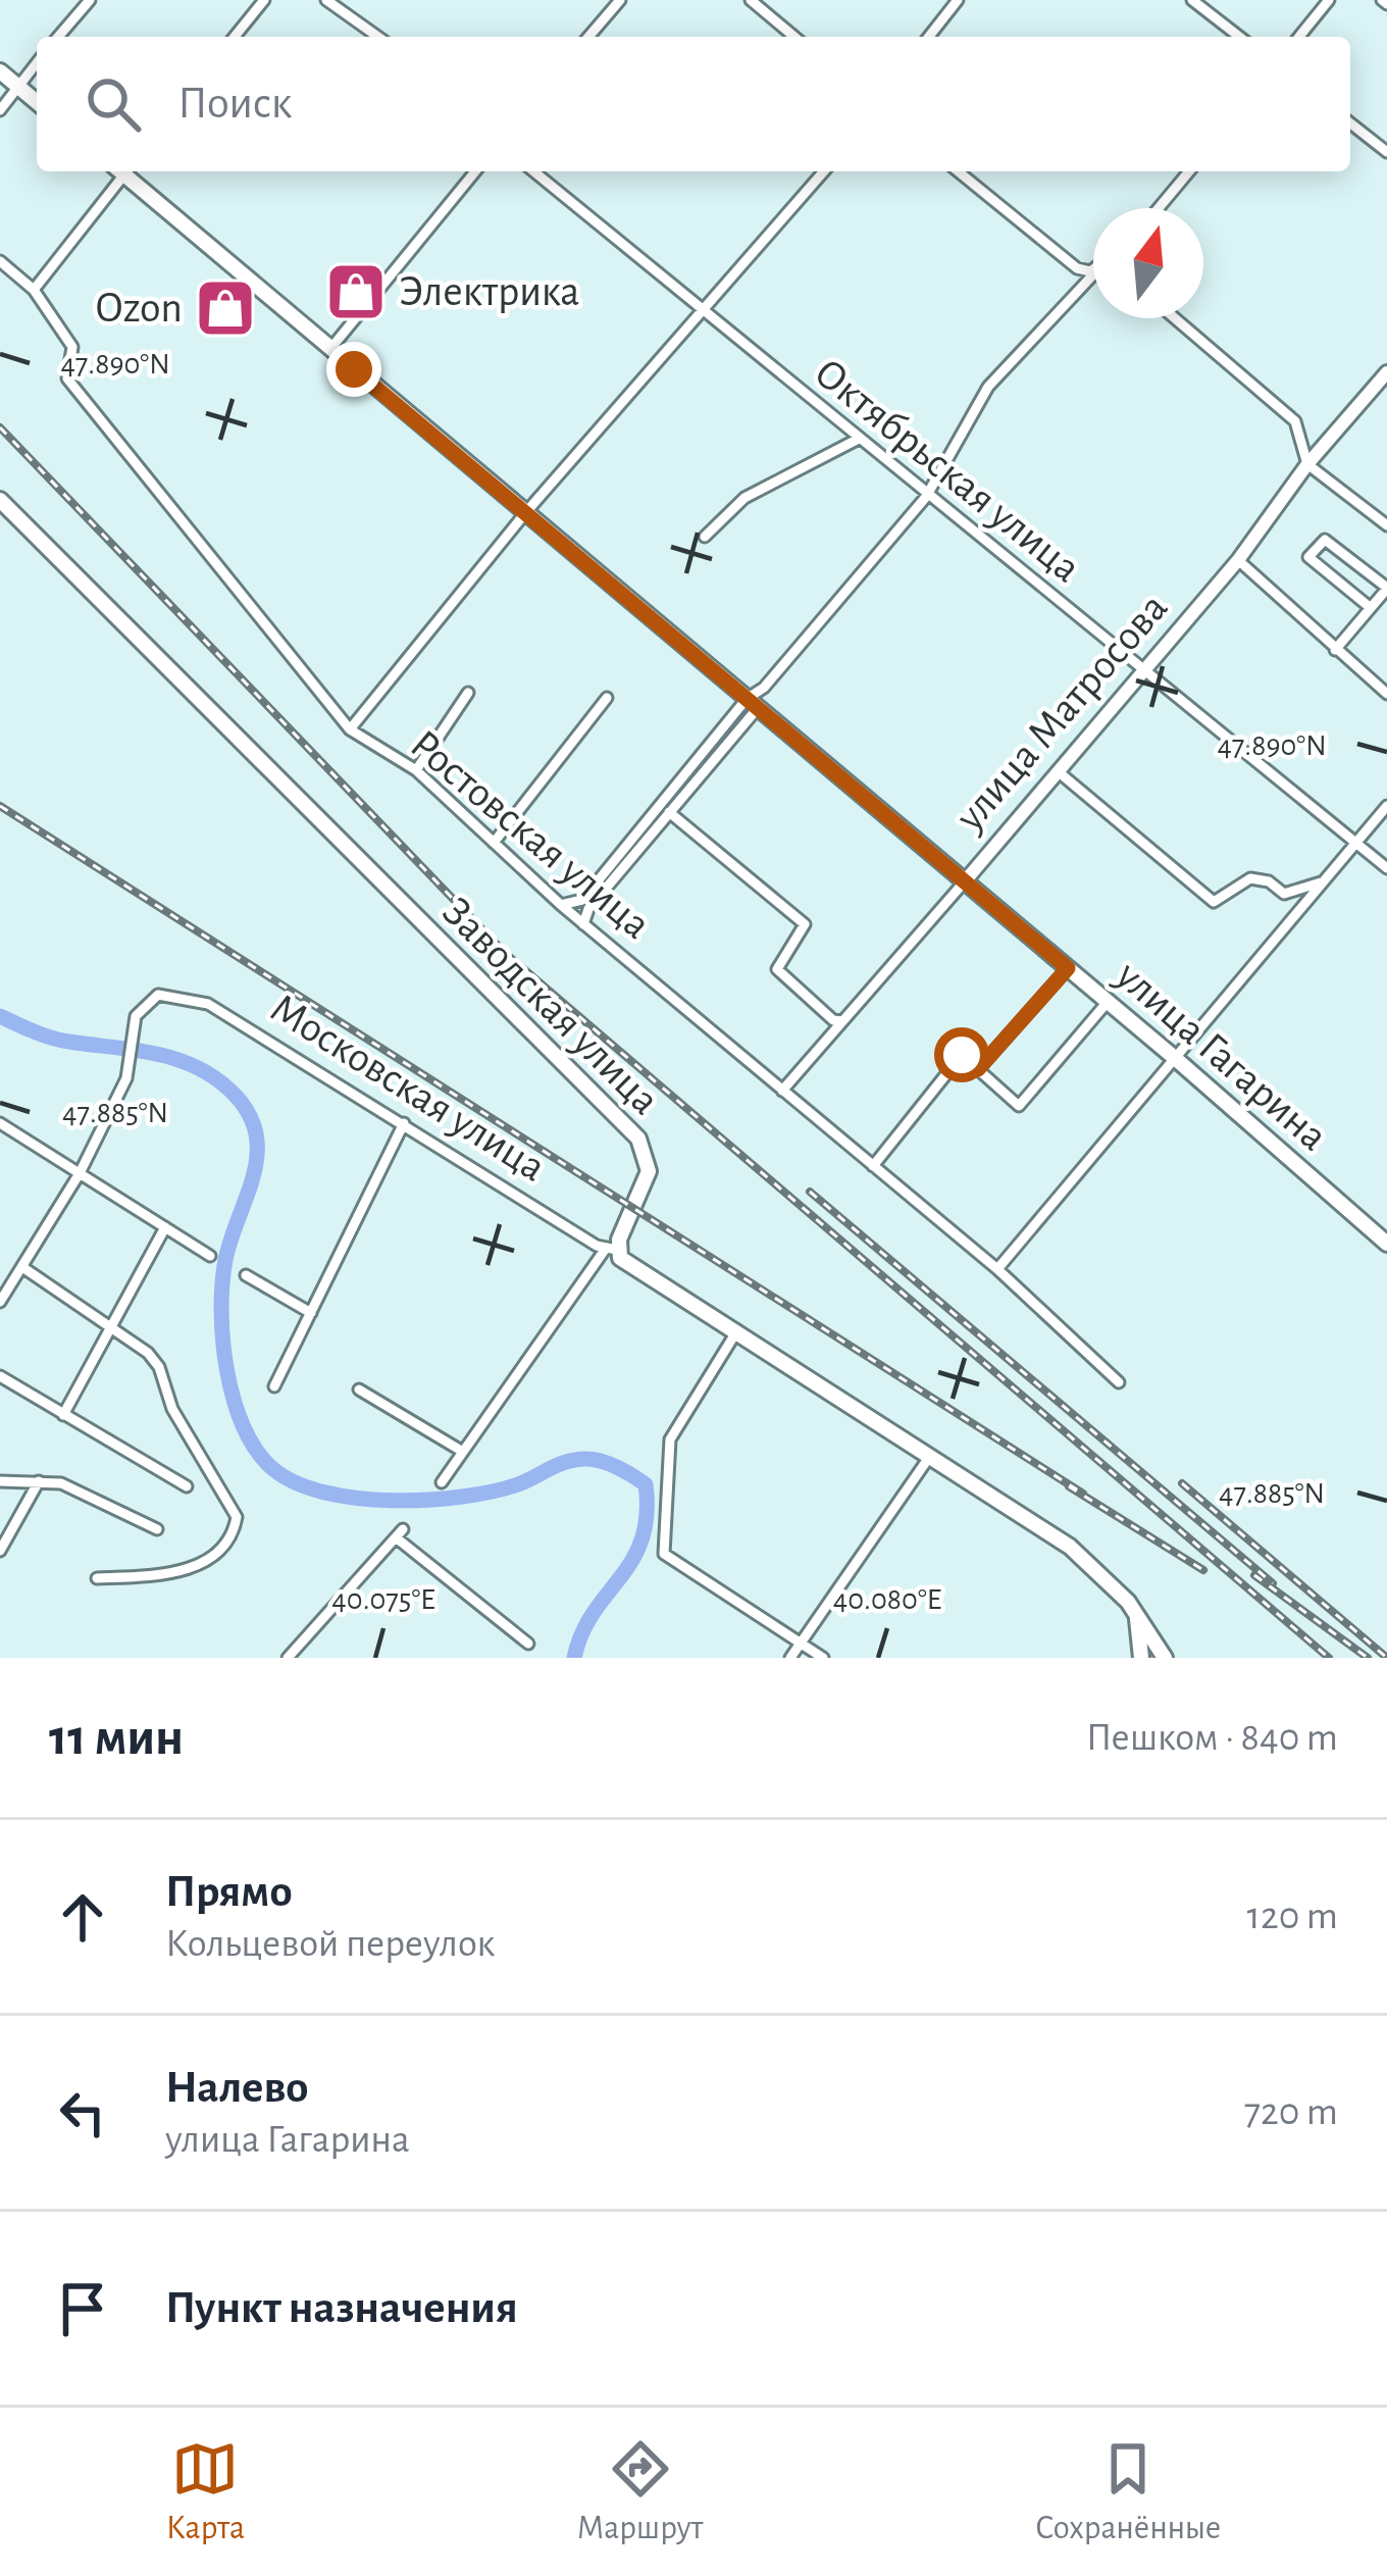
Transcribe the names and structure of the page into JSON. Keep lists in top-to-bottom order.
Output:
{
  "streets": {
    "main road": ["Заводская улица", "улица Гагарина"],
    "street": [
      "Октябрьская улица",
      "улица Матросова",
      "Ростовская улица",
      "Московская улица"
    ]
  },
  "crossings": [
    ["Октябрьская улица", "улица Матросова"],
    ["улица Матросова", "Ростовская улица"],
    ["улица Матросова", "улица Гагарина"],
    ["Заводская улица", "Московская улица"]
  ],
  "places": {
    "shop": ["Электрика", "Ozon"]
  },
  "north": "top",
  "page": {
    "search": "Поиск",
    "heading": ["11 мин", "Пешком · 840 m"],
    "list": [
      ["Прямо", "Кольцевой переулок", "120 m"],
      ["Налево", "улица Гагарина", "720 m"],
      "Пункт назначения"
    ],
    "nav": ["Карта", "Маршрут", "Сохранённые"]
  },
  "coordinates": [
    "47.890°N",
    "47.885°N",
    "40.075°E",
    "40.080°E"
  ]
}
